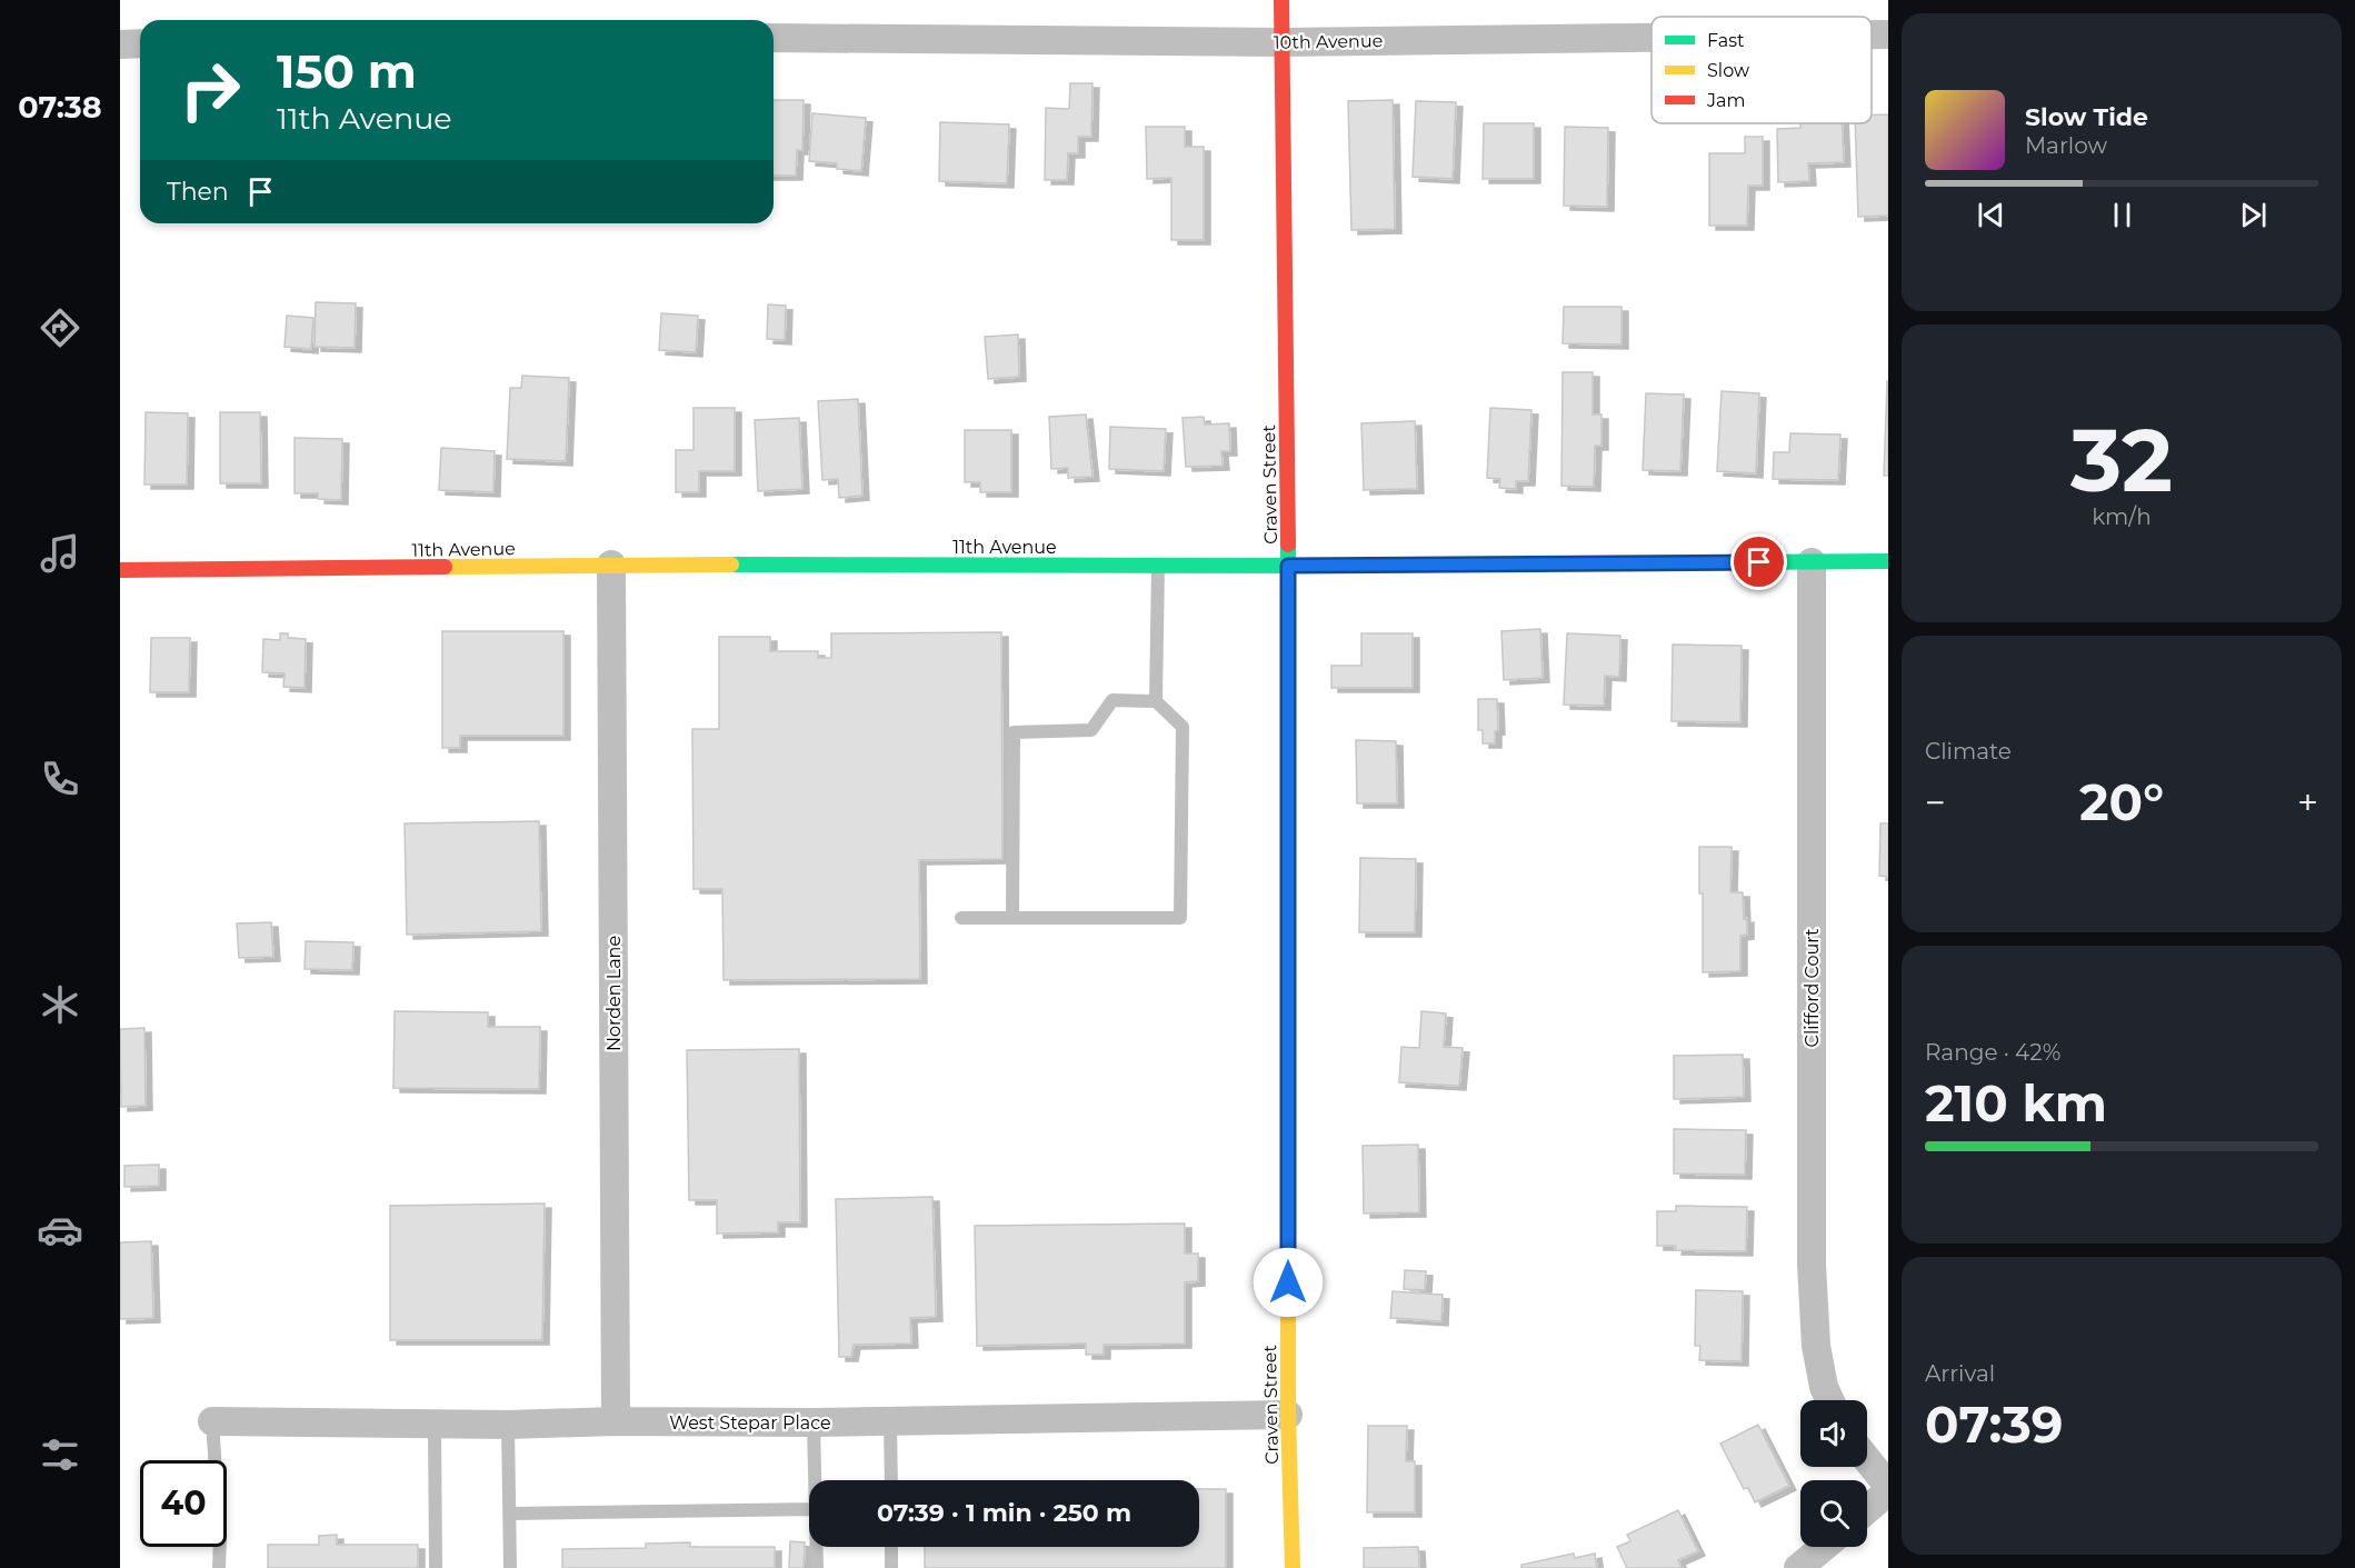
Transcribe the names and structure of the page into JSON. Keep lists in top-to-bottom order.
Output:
{
  "streets": {
    "street": [
      "10th Avenue",
      "Craven Street",
      "11th Avenue",
      "Clifford Court",
      "Norden Lane",
      "West Stepar Place"
    ]
  },
  "crossings": [
    ["10th Avenue", "Craven Street"],
    ["Craven Street", "11th Avenue"],
    ["Craven Street", "West Stepar Place"],
    ["11th Avenue", "Clifford Court"],
    ["11th Avenue", "Norden Lane"],
    ["Norden Lane", "West Stepar Place"]
  ],
  "legend": ["Fast", "Slow", "Jam"],
  "page": {
    "tabs": "07:38",
    "turn": ["150 m", "11th Avenue"],
    "song": ["Slow Tide", "Marlow"],
    "then": "Then",
    "tile": [
      ["32", "km/h"],
      "Climate",
      ["Range · 42%", "210 km"],
      ["Arrival", "07:39"]
    ],
    "heat": ["−", "20°", "+"],
    "limit": "40",
    "trip": "07:39 · 1 min · 250 m"
  }
}
